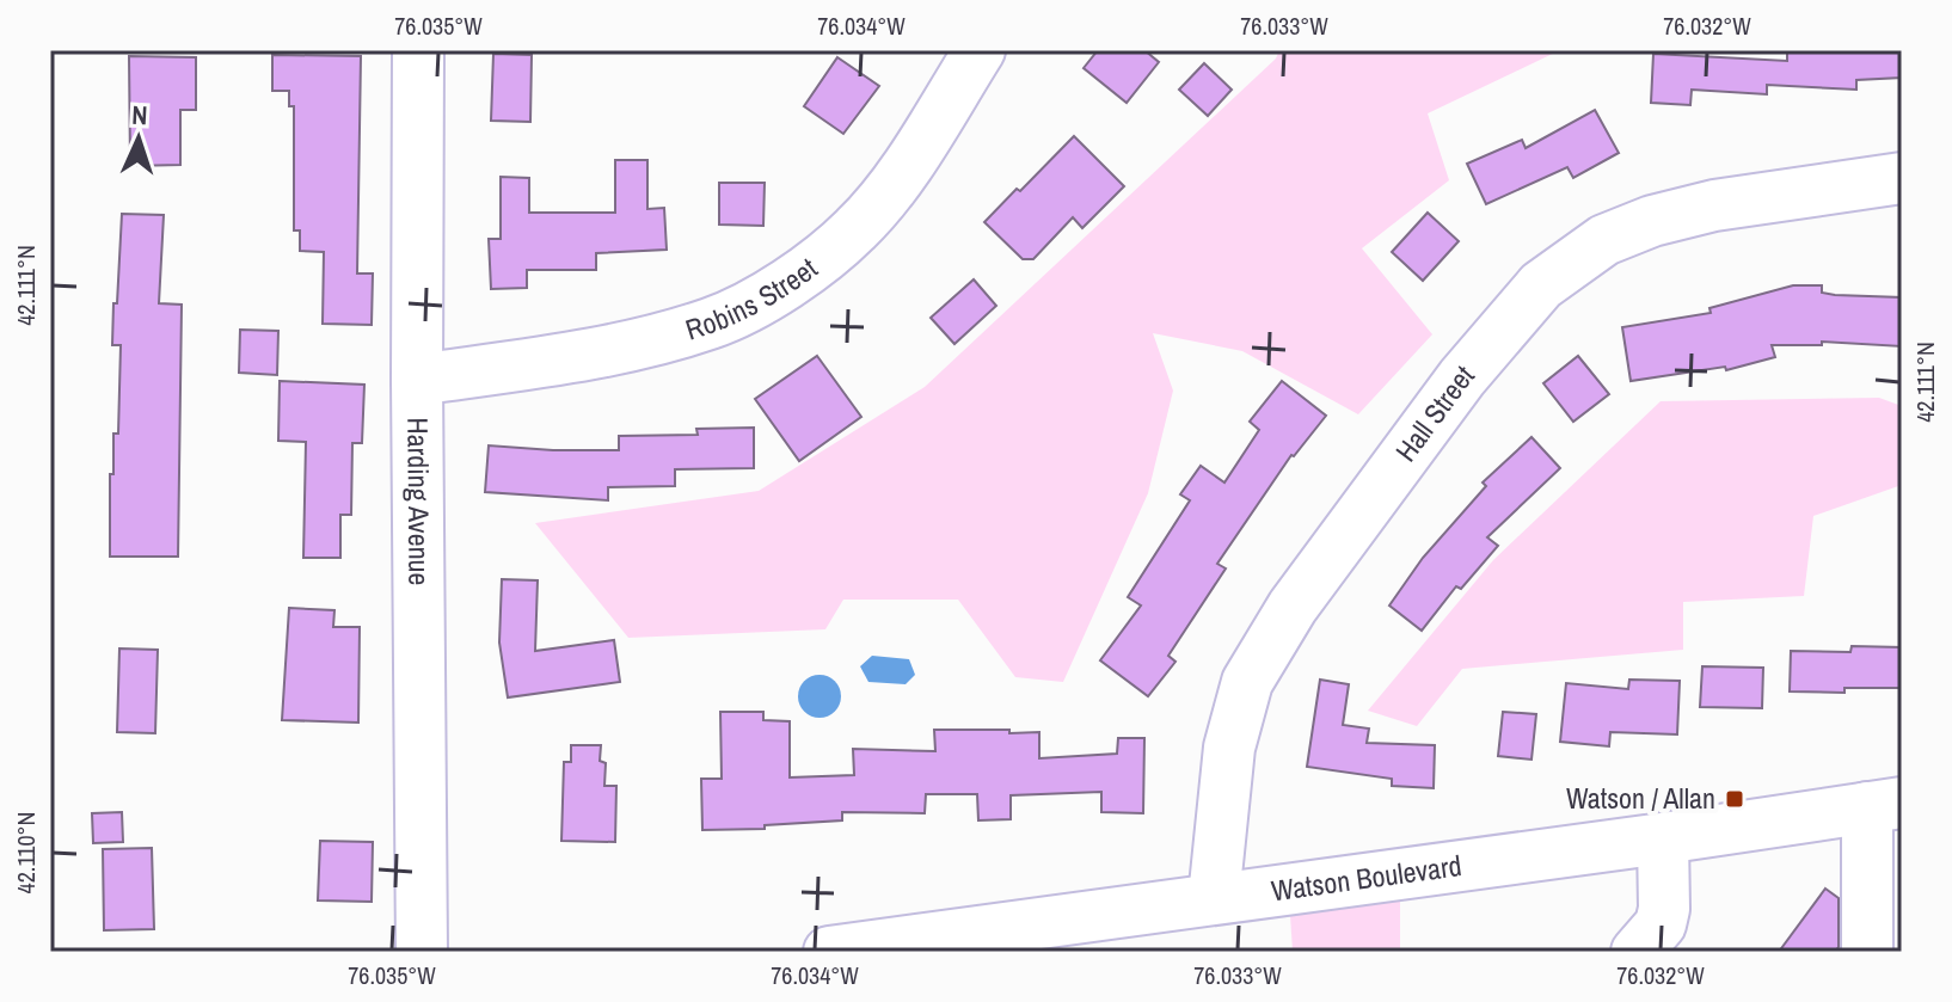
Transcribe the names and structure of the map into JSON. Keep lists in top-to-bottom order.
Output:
{
  "streets": {
    "street": [
      "Robins Street",
      "Hall Street",
      "Harding Avenue",
      "Watson Boulevard"
    ]
  },
  "crossings": [
    ["Robins Street", "Harding Avenue"],
    ["Hall Street", "Watson Boulevard"]
  ],
  "places": {
    "transit": ["Watson / Allan"]
  },
  "north": "top",
  "coordinates": [
    "76.035°W",
    "76.034°W",
    "76.033°W",
    "76.032°W",
    "42.111°N",
    "42.110°N"
  ]
}
